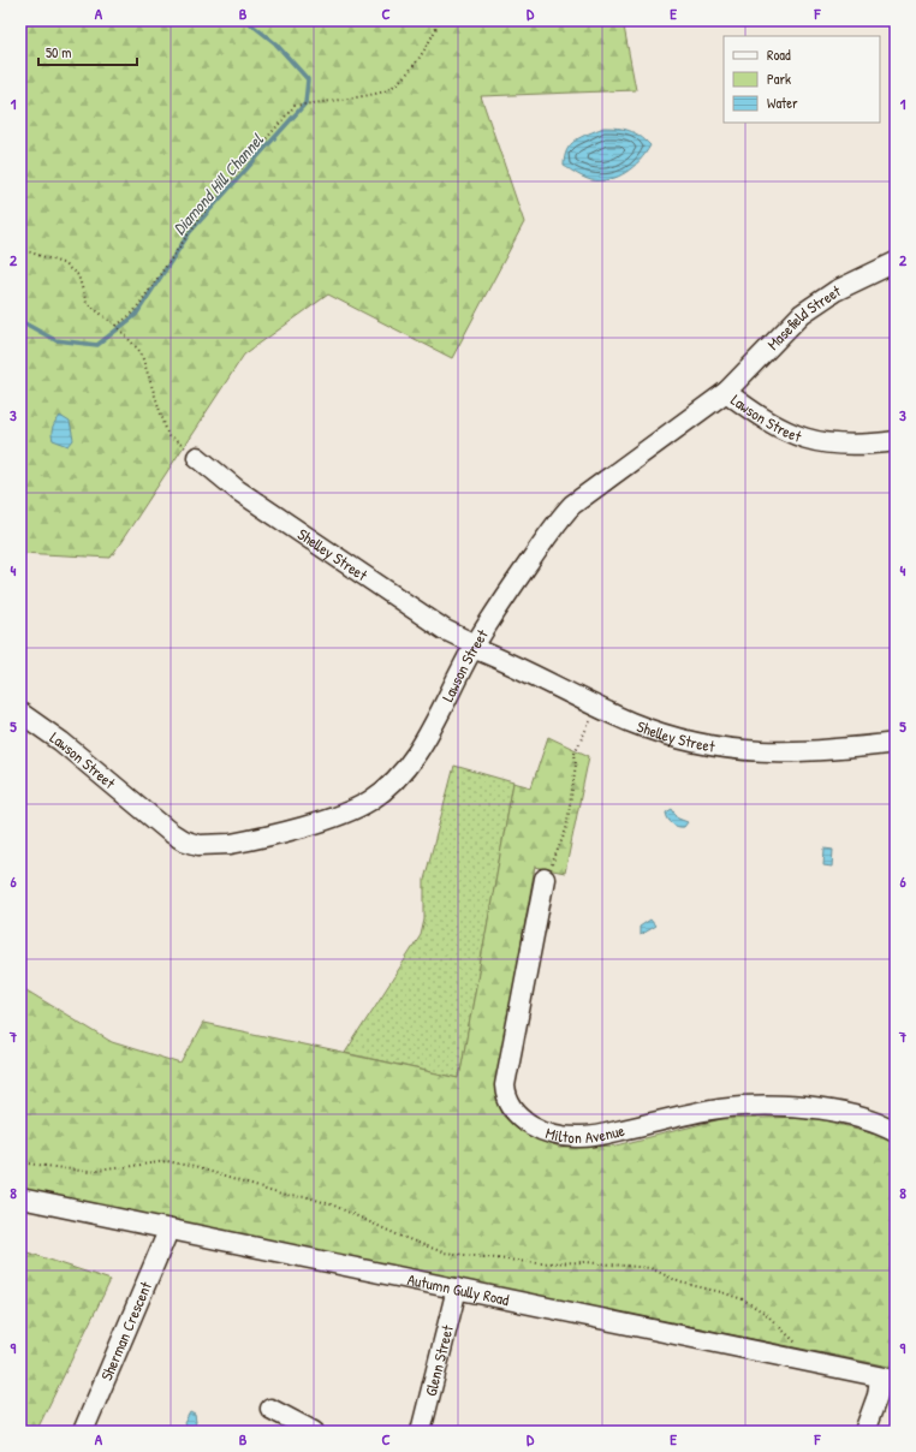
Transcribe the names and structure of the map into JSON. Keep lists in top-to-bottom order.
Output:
{
  "streets": {
    "street": [
      "Masefield Street",
      "Lawson Street",
      "Shelley Street",
      "Milton Avenue",
      "Autumn Gully Road",
      "Sherman Crescent",
      "Glenn Street"
    ]
  },
  "crossings": [
    ["Masefield Street", "Lawson Street"],
    ["Lawson Street", "Shelley Street"],
    ["Autumn Gully Road", "Sherman Crescent"],
    ["Autumn Gully Road", "Glenn Street"]
  ],
  "water": ["Diamond Hill Channel"],
  "legend": ["Road", "Park", "Water"],
  "scale_bar": "50 m",
  "grid": {
    "columns": [
      "A",
      "B",
      "C",
      "D",
      "E",
      "F"
    ],
    "rows": [
      "1",
      "2",
      "3",
      "4",
      "5",
      "6",
      "7",
      "8",
      "9"
    ]
  }
}
